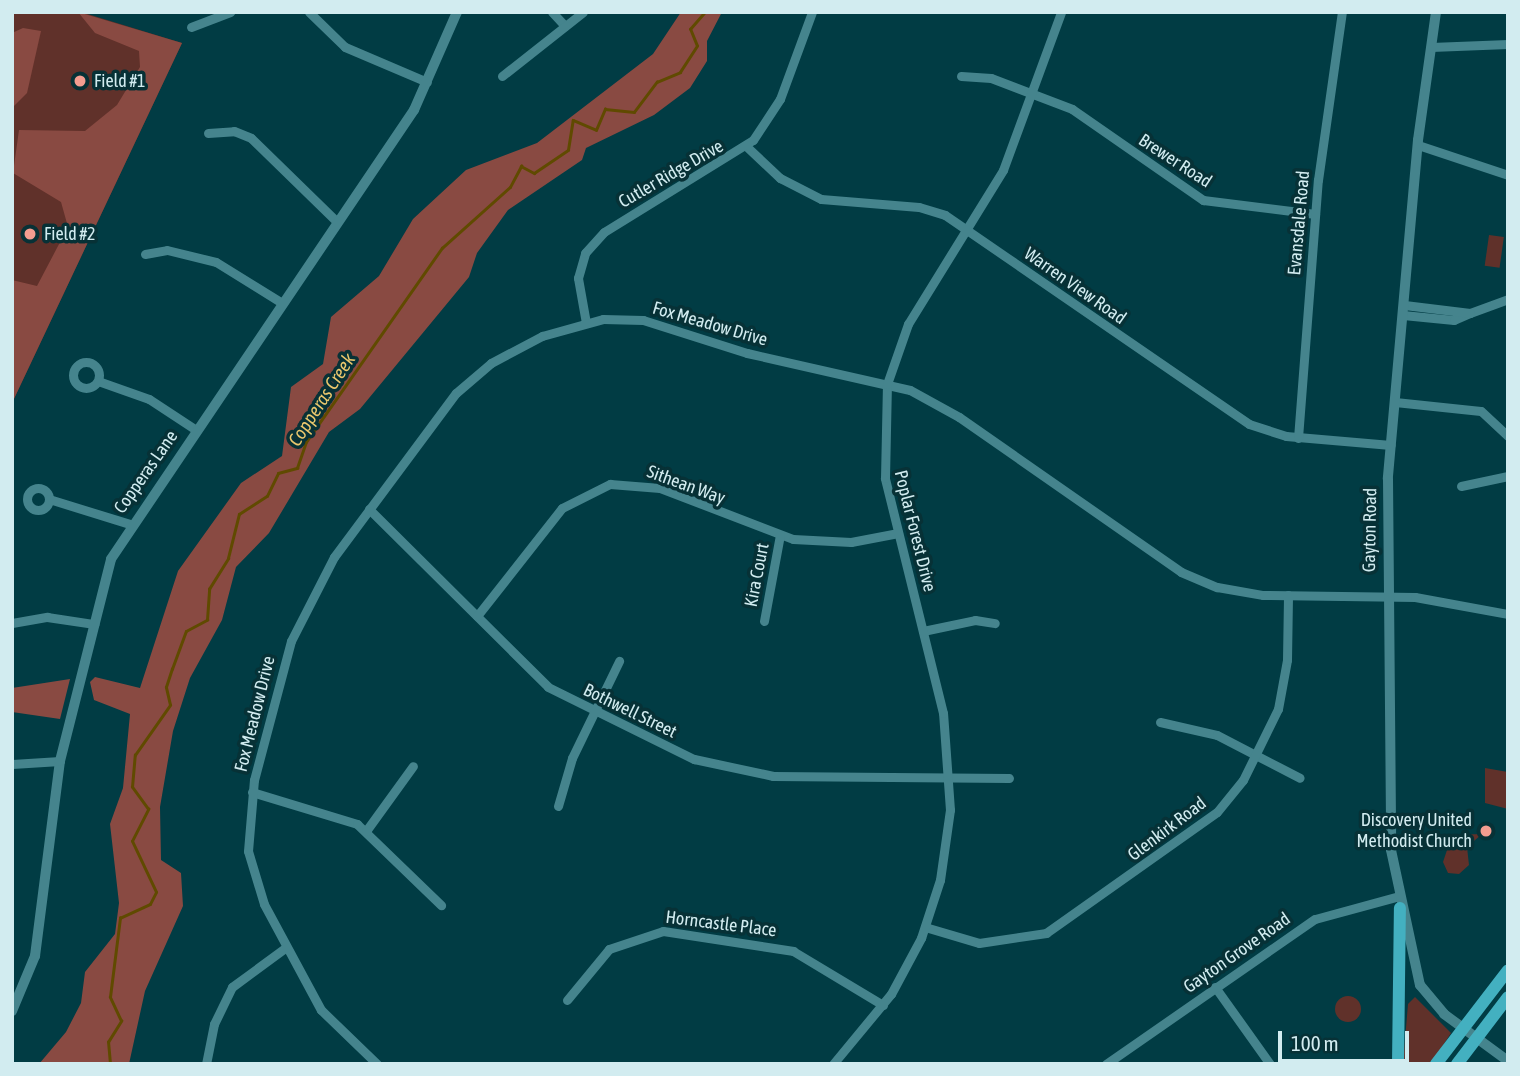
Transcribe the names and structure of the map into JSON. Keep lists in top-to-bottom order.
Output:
{
  "streets": {
    "street": [
      "Brewer Road",
      "Cutler Ridge Drive",
      "Evansdale Road",
      "Warren View Road",
      "Fox Meadow Drive",
      "Copperas Lane",
      "Sithean Way",
      "Gayton Road",
      "Poplar Forest Drive",
      "Kira Court",
      "Bothwell Street",
      "Glenkirk Road",
      "Horncastle Place",
      "Gayton Grove Road"
    ]
  },
  "crossings": [
    ["Brewer Road", "Evansdale Road"],
    ["Brewer Road", "Poplar Forest Drive"],
    ["Cutler Ridge Drive", "Warren View Road"],
    ["Cutler Ridge Drive", "Fox Meadow Drive"],
    ["Evansdale Road", "Warren View Road"],
    ["Warren View Road", "Gayton Road"],
    ["Warren View Road", "Poplar Forest Drive"],
    ["Fox Meadow Drive", "Gayton Road"],
    ["Fox Meadow Drive", "Poplar Forest Drive"],
    ["Fox Meadow Drive", "Bothwell Street"],
    ["Fox Meadow Drive", "Glenkirk Road"],
    ["Sithean Way", "Poplar Forest Drive"],
    ["Sithean Way", "Kira Court"],
    ["Sithean Way", "Bothwell Street"],
    ["Gayton Road", "Gayton Grove Road"],
    ["Poplar Forest Drive", "Bothwell Street"],
    ["Poplar Forest Drive", "Glenkirk Road"],
    ["Poplar Forest Drive", "Horncastle Place"]
  ],
  "water": ["Copperas Creek"],
  "places": ["Field #1", "Field #2", "Discovery United Methodist Church"],
  "scale_bar": "100 m"
}
